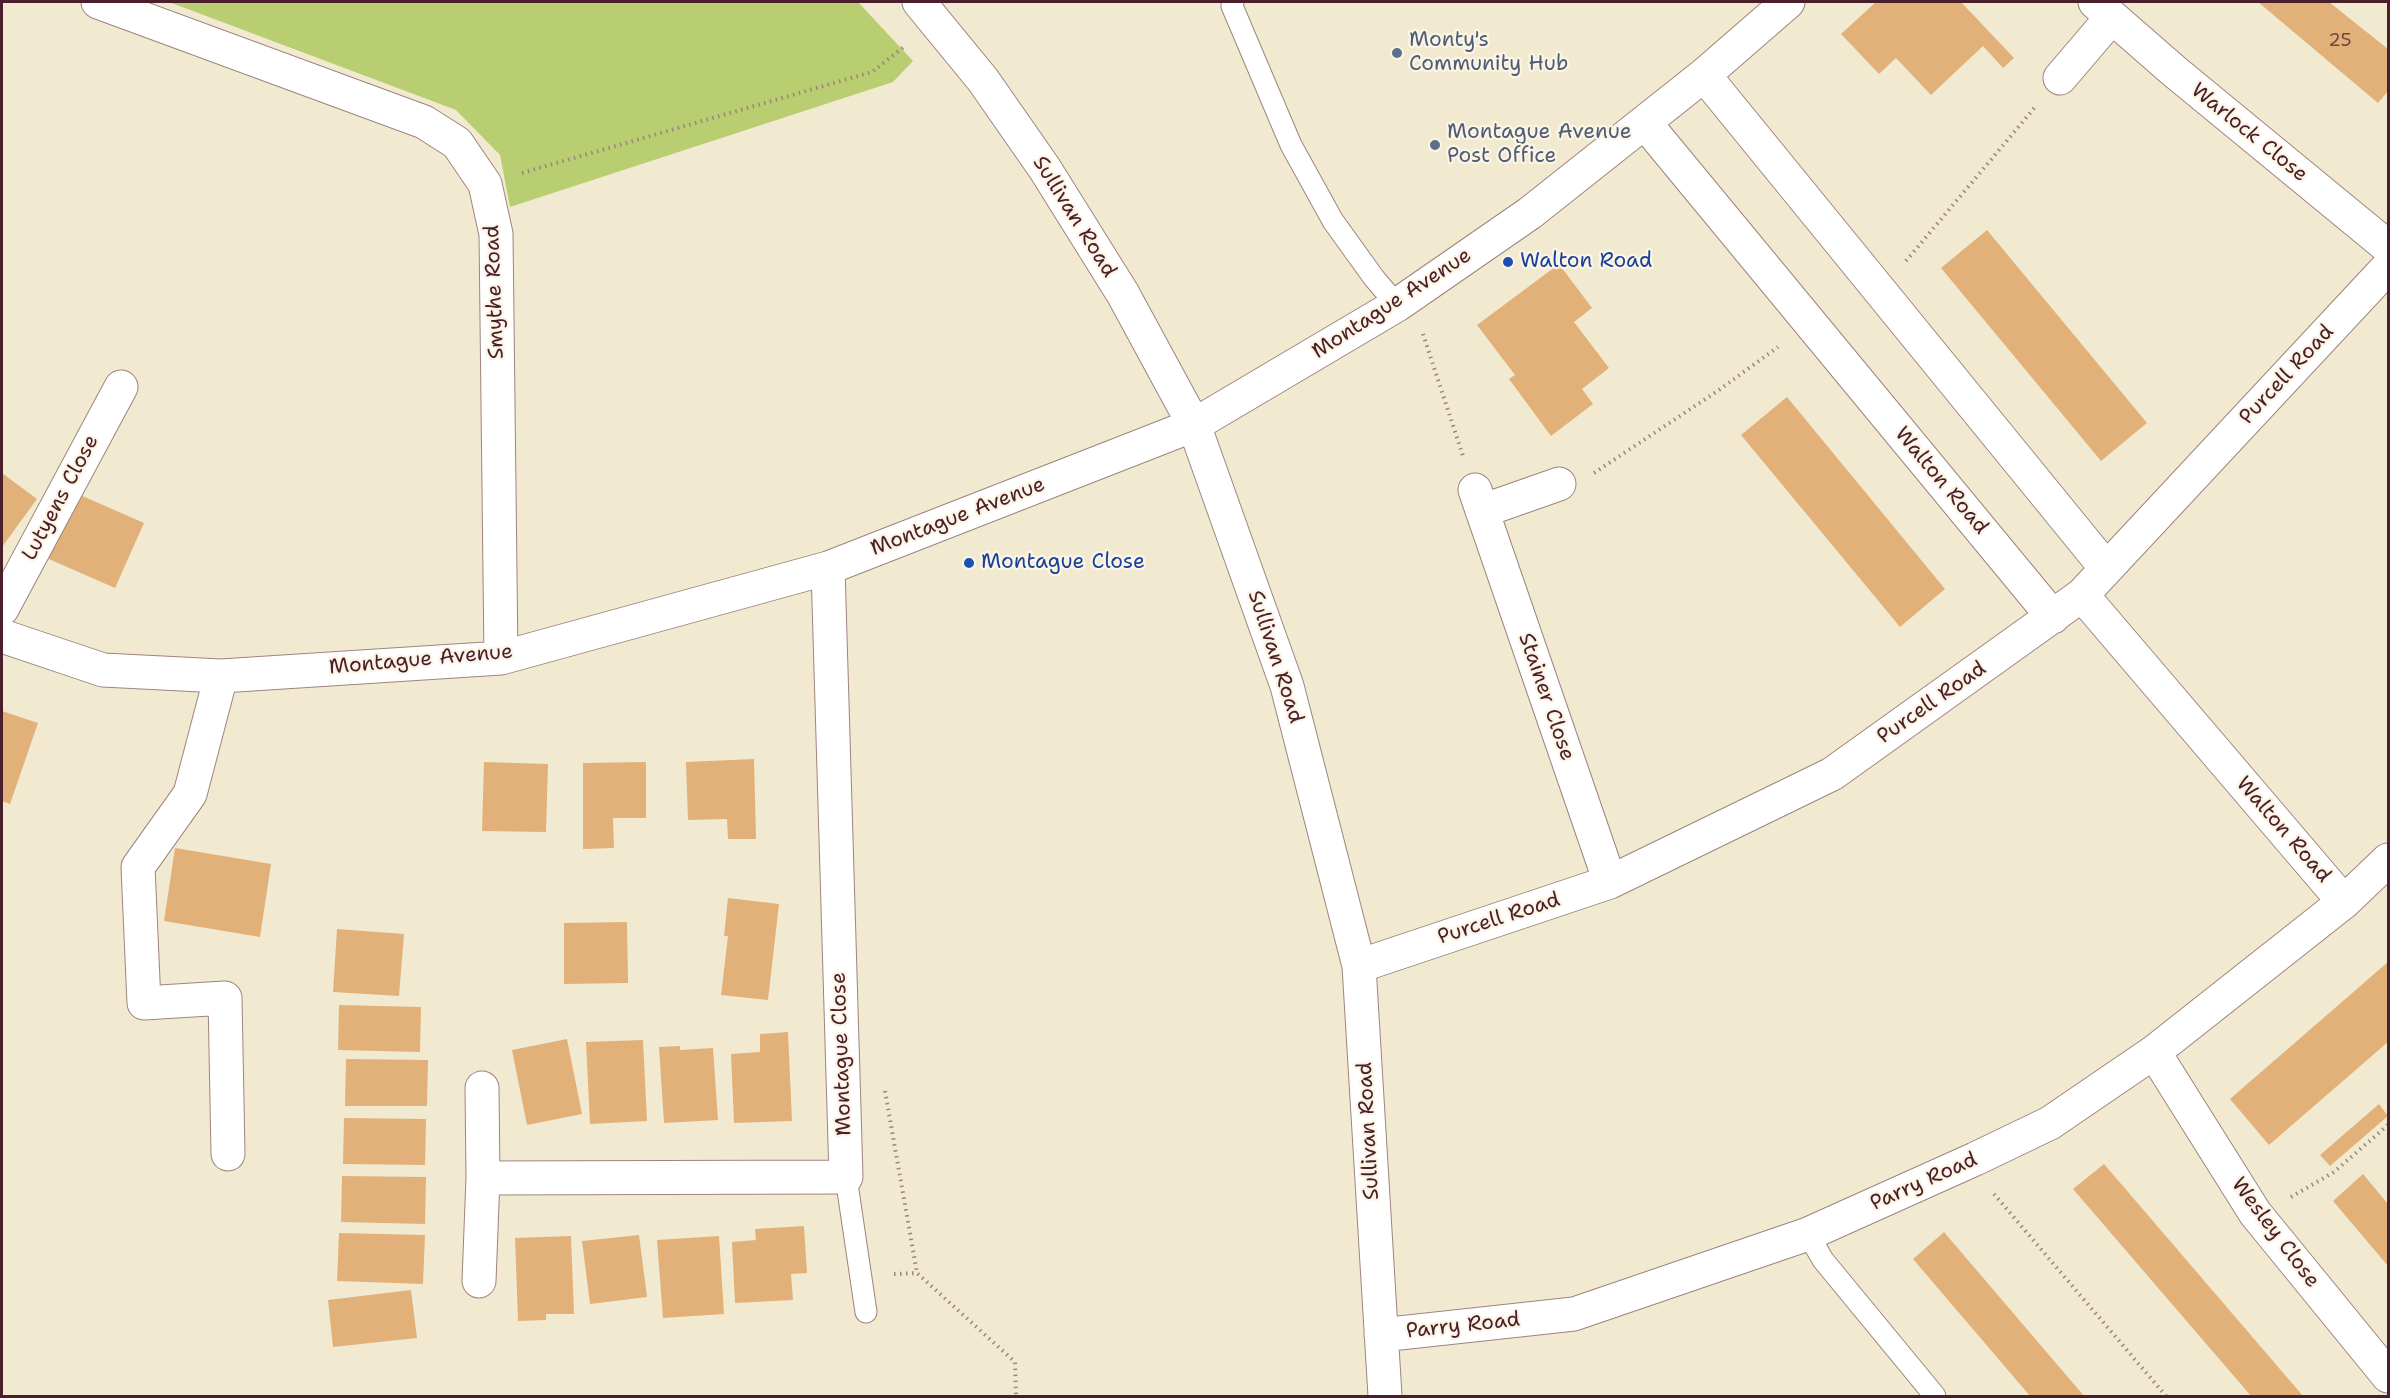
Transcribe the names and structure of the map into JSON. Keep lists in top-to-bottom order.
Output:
{
  "streets": {
    "street": [
      "Warlock Close",
      "Sullivan Road",
      "Smythe Road",
      "Montague Avenue",
      "Purcell Road",
      "Walton Road",
      "Lutyens Close",
      "Stainer Close",
      "Montague Close",
      "Parry Road",
      "Wesley Close"
    ]
  },
  "crossings": [
    ["Sullivan Road", "Montague Avenue"],
    ["Sullivan Road", "Purcell Road"],
    ["Sullivan Road", "Parry Road"],
    ["Smythe Road", "Montague Avenue"],
    ["Montague Avenue", "Walton Road"],
    ["Montague Avenue", "Montague Close"],
    ["Purcell Road", "Walton Road"],
    ["Purcell Road", "Stainer Close"],
    ["Walton Road", "Parry Road"],
    ["Parry Road", "Wesley Close"]
  ],
  "places": [
    "Monty's Community Hub",
    "Montague Avenue Post Office",
    "Walton Road",
    "Montague Close"
  ],
  "house_numbers": ["25"]
}
